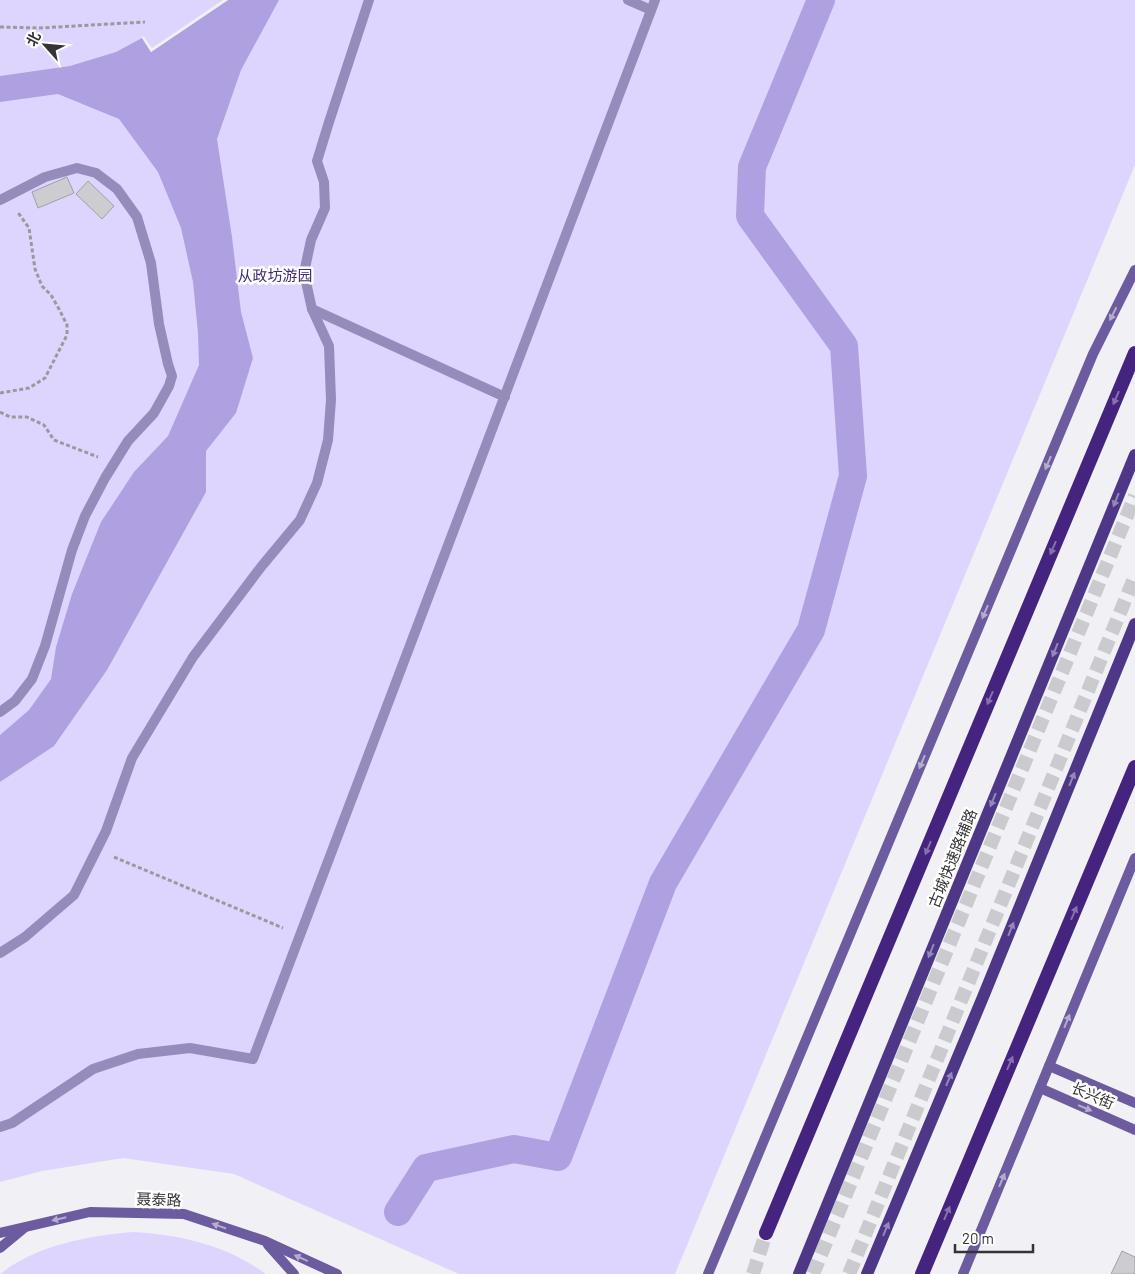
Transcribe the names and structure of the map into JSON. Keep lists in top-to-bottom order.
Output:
{
  "streets": {
    "main road": ["古城快速路辅路", "长兴街", "聂泰路"]
  },
  "one_way": ["聂泰路"],
  "parks": ["从政坊游园"],
  "scale_bar": "20 m",
  "north": "top left"
}
